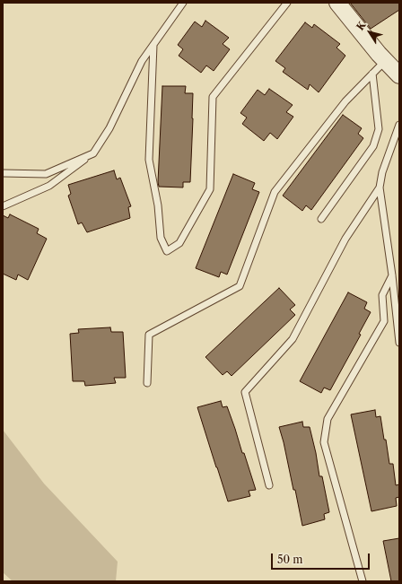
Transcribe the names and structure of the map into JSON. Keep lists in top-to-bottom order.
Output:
{
  "scale_bar": "50 m",
  "north": "top left"
}
